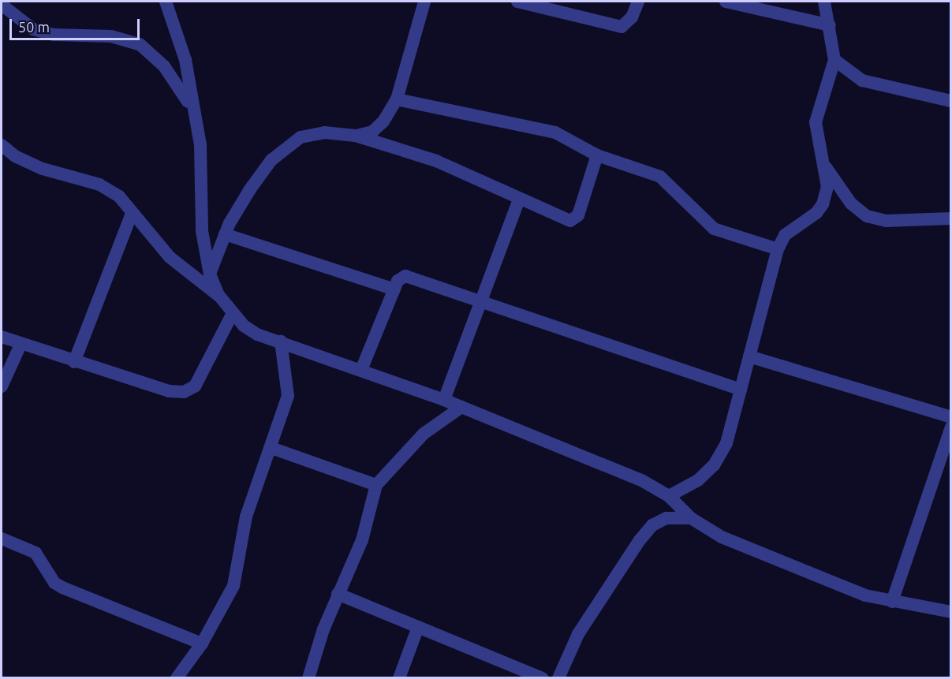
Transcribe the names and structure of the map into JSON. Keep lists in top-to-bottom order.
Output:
{
  "scale_bar": "50 m"
}
